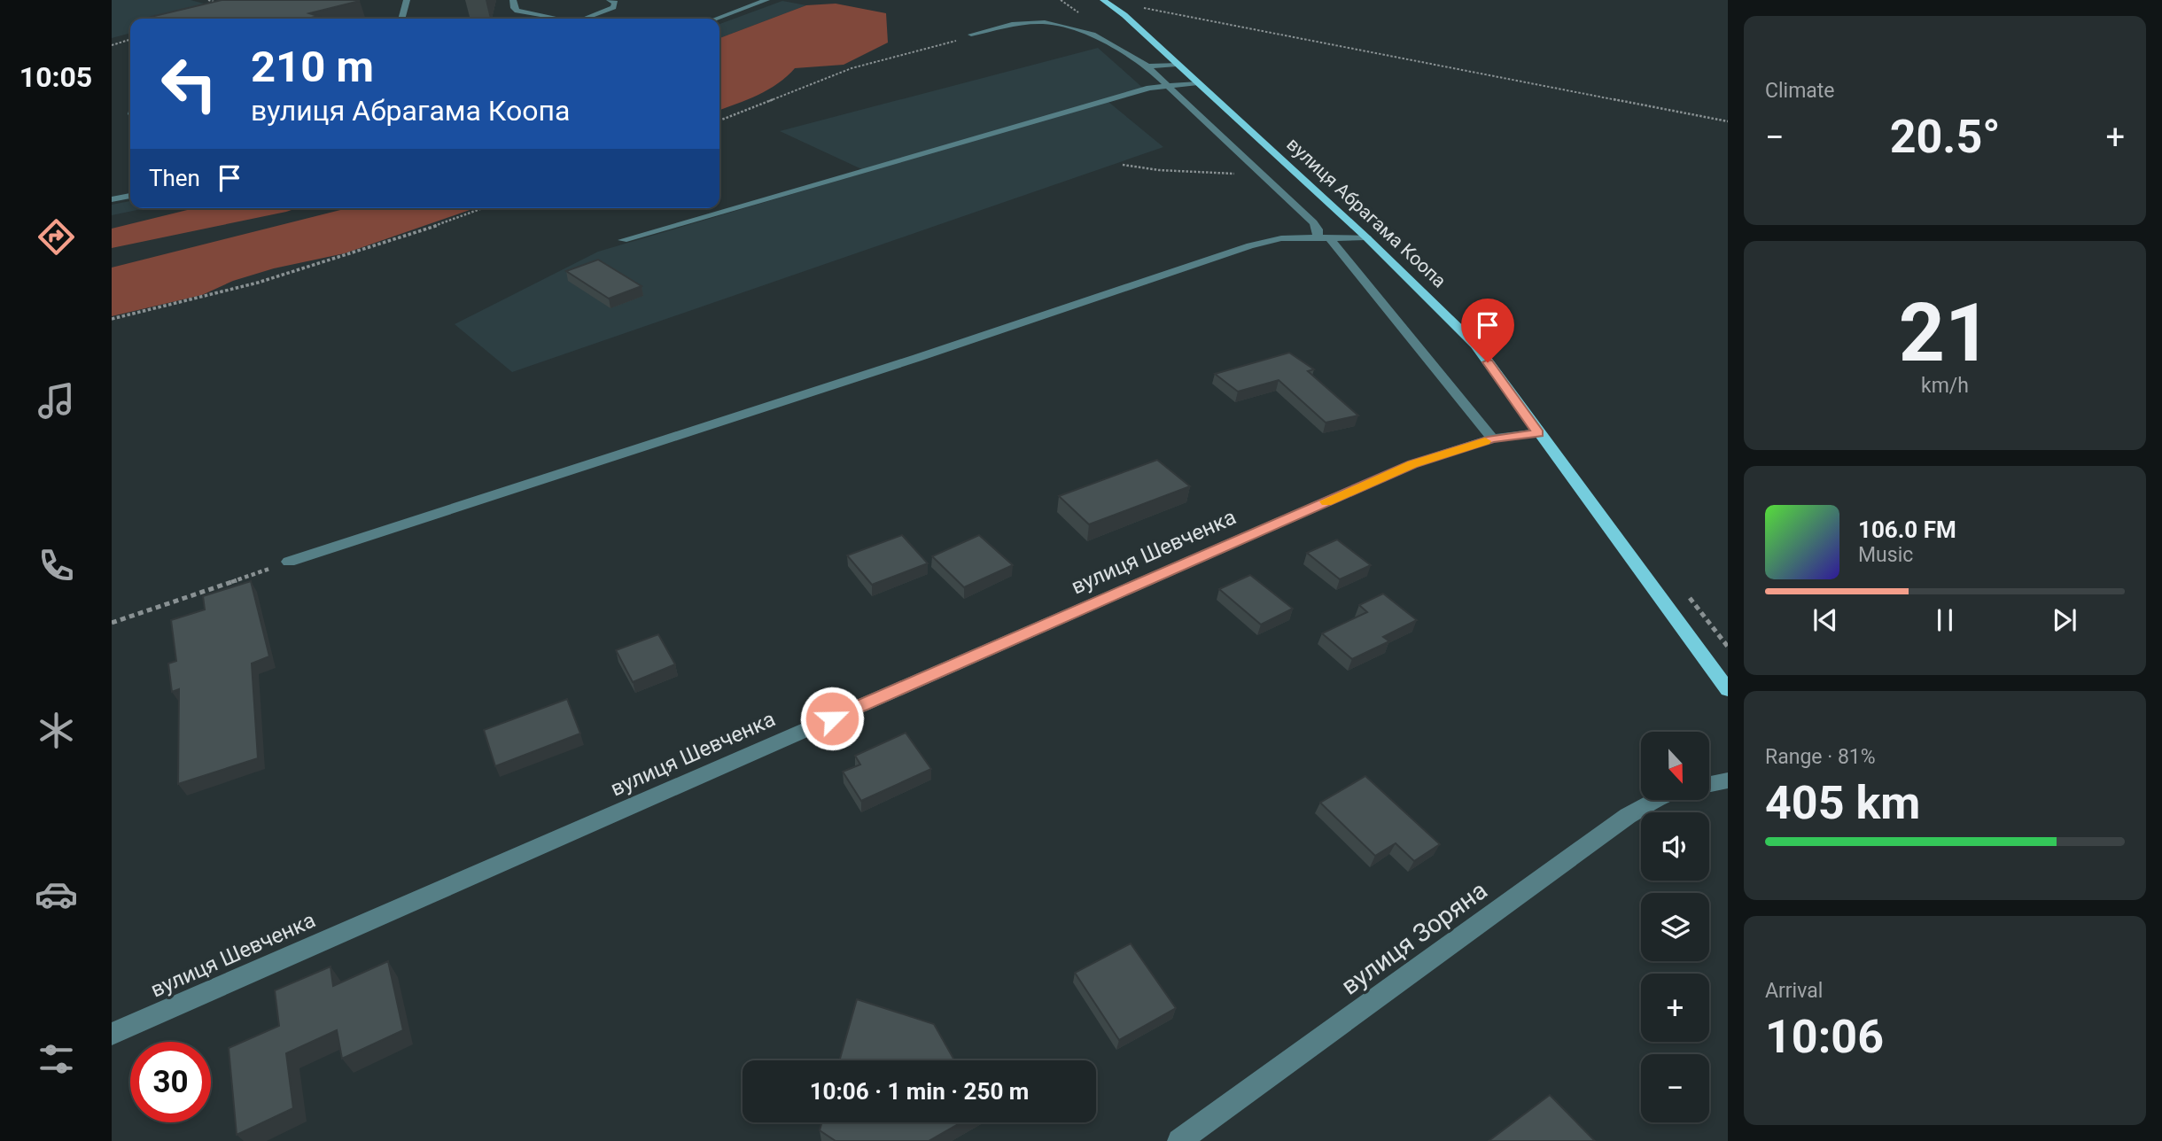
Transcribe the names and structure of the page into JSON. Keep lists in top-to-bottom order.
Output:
{
  "streets": {
    "main road": ["вулиця Абрагама Коопа"],
    "street": ["вулиця Шевченка", "вулиця Зоряна"]
  },
  "crossings": [
    ["вулиця Абрагама Коопа", "вулиця Шевченка"]
  ],
  "north": "bottom",
  "page": {
    "tabs": "10:05",
    "tile": [
      "Climate",
      ["21", "km/h"],
      ["Range · 81%", "405 km"],
      ["Arrival", "10:06"]
    ],
    "turn": ["210 m", "вулиця Абрагама Коопа"],
    "heat": ["−", "20.5°", "+"],
    "then": "Then",
    "song": ["106.0 FM", "Music"],
    "map_buttons": ["+", "−"],
    "limit": "30",
    "trip": "10:06 · 1 min · 250 m"
  }
}
